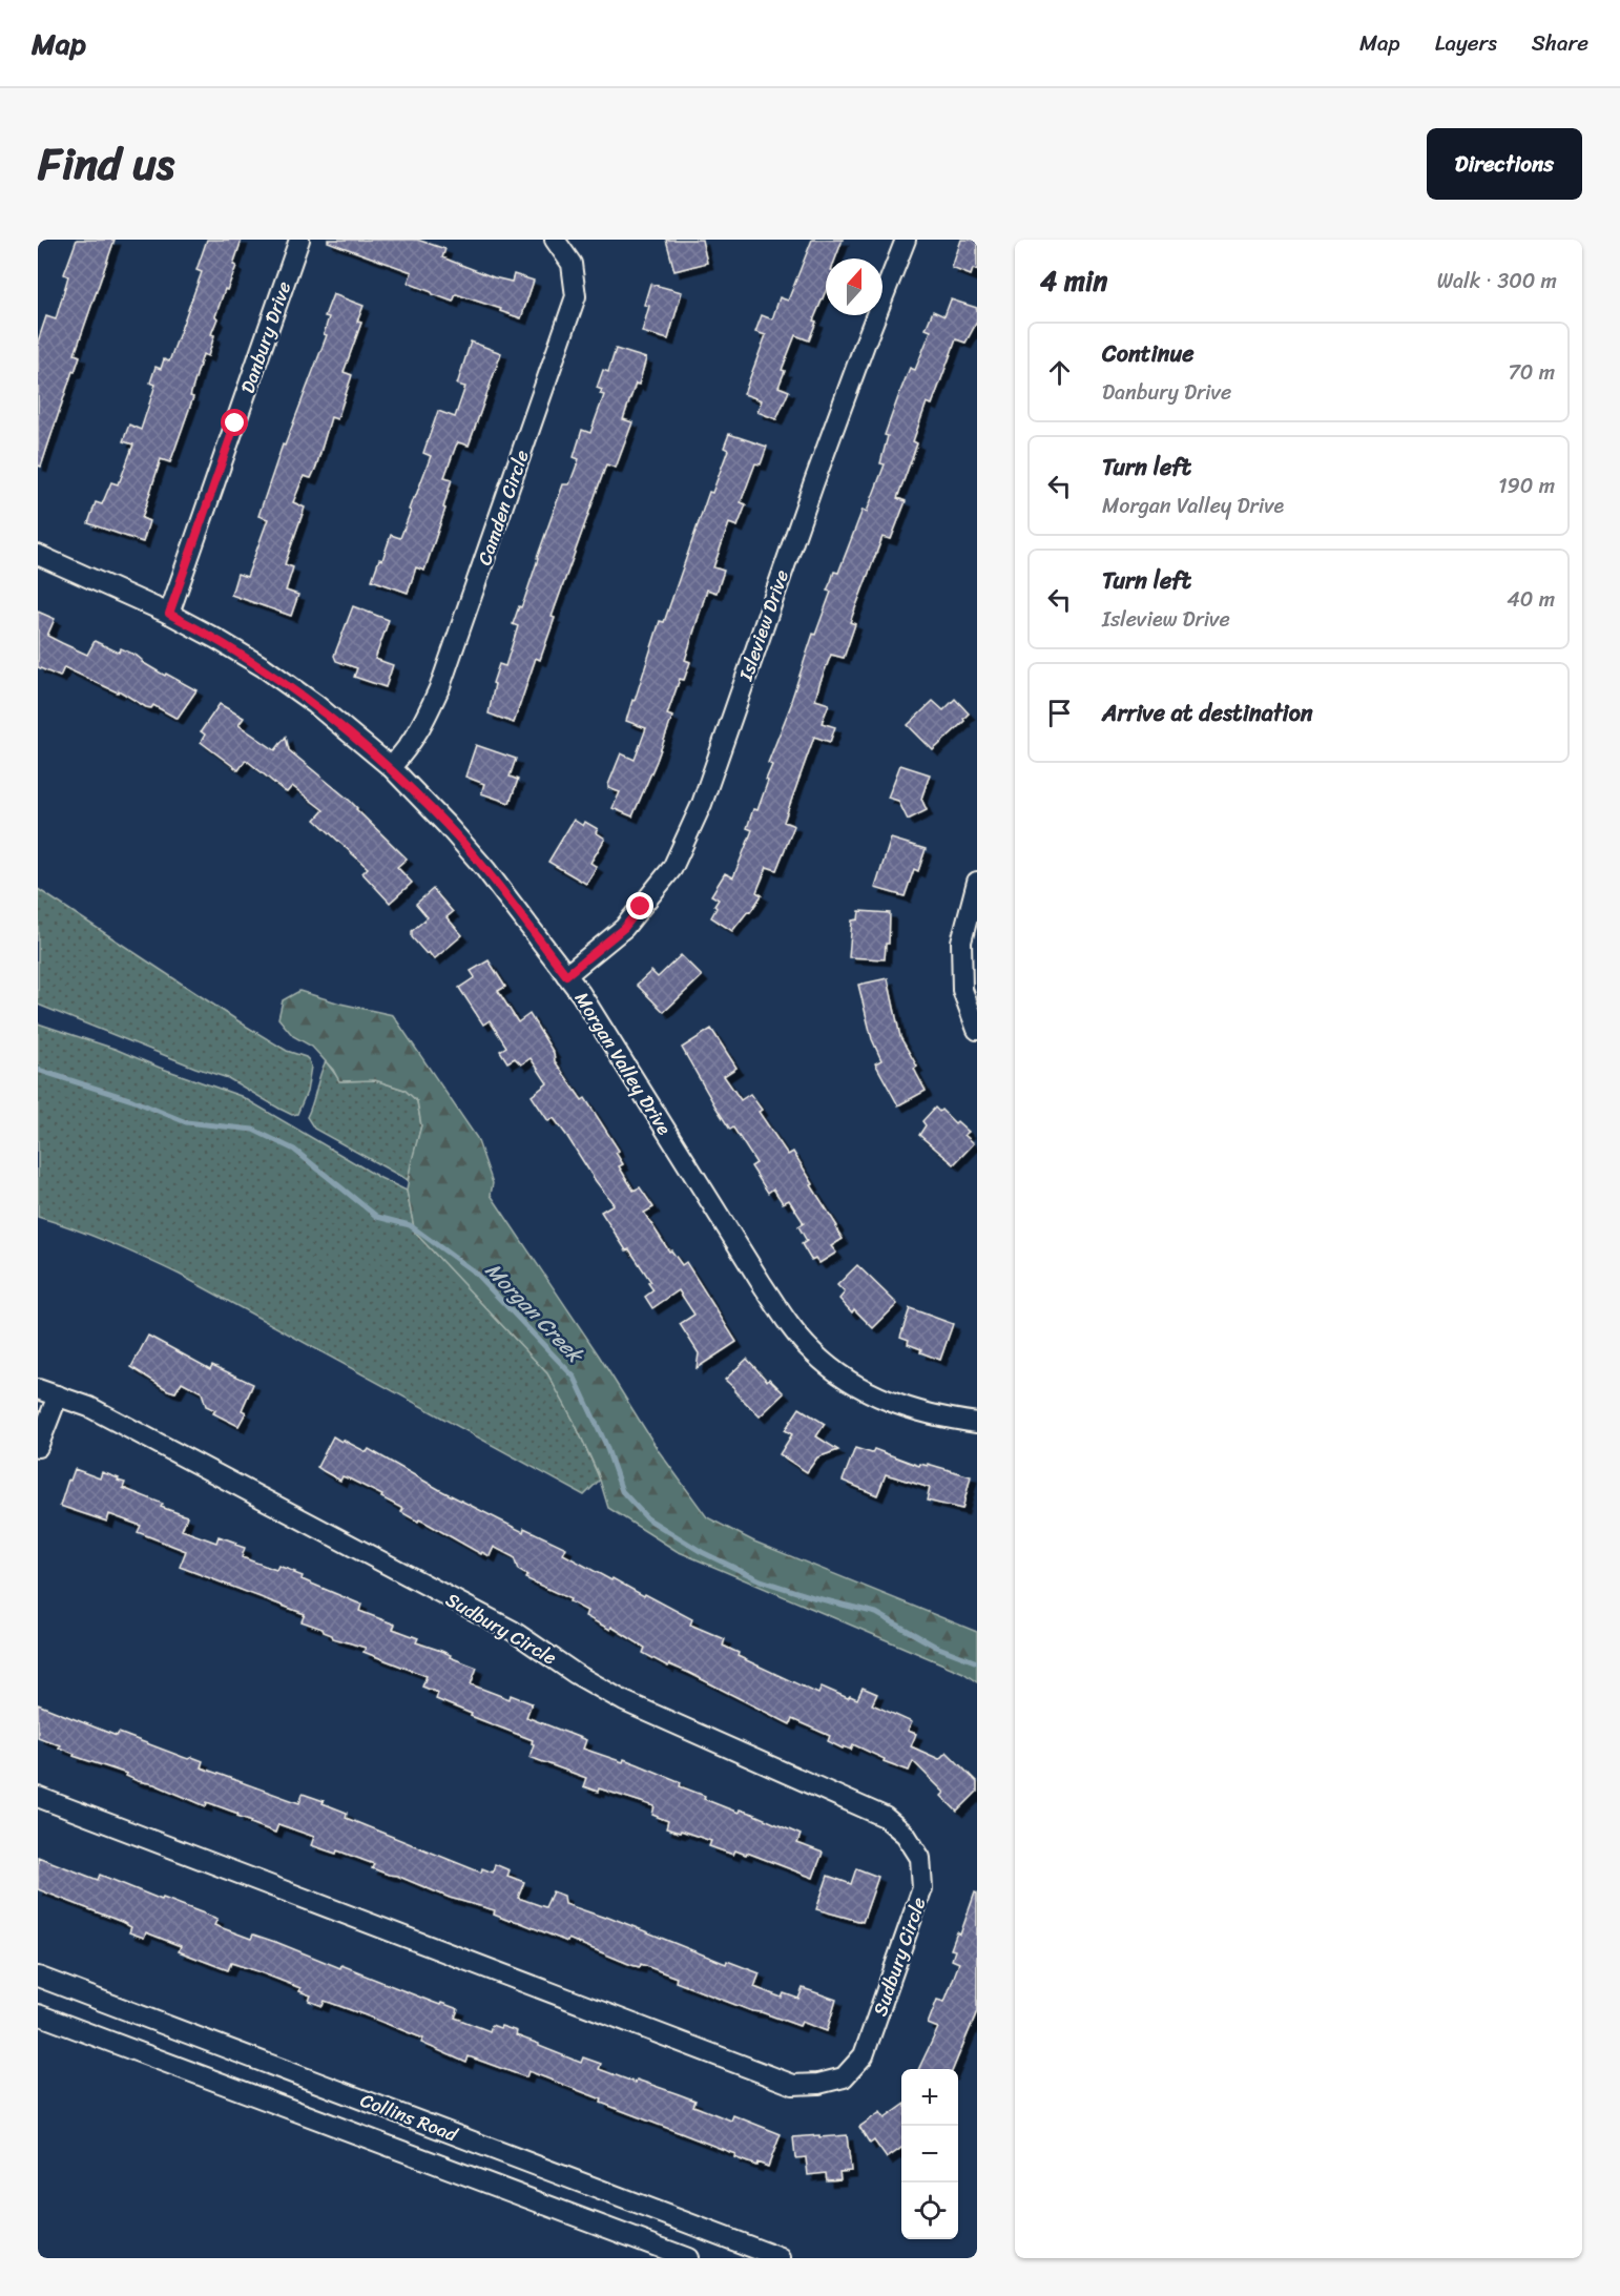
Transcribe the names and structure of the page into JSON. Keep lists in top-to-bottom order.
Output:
{
  "streets": {
    "street": [
      "Danbury Drive",
      "Camden Circle",
      "Isleview Drive",
      "Morgan Valley Drive",
      "Sudbury Circle",
      "Collins Road"
    ]
  },
  "crossings": [
    ["Danbury Drive", "Morgan Valley Drive"],
    ["Camden Circle", "Morgan Valley Drive"],
    ["Isleview Drive", "Morgan Valley Drive"]
  ],
  "water": ["Morgan Creek"],
  "north": "top",
  "page": {
    "header": "Map",
    "nav": ["Map", "Layers", "Share"],
    "title": "Find us",
    "buttons": "Directions",
    "heading": ["4 min", "Walk · 300 m"],
    "list": [
      ["Continue", "Danbury Drive", "70 m"],
      ["Turn left", "Morgan Valley Drive", "190 m"],
      ["Turn left", "Isleview Drive", "40 m"],
      "Arrive at destination"
    ],
    "map_buttons": ["+", "−"]
  }
}
